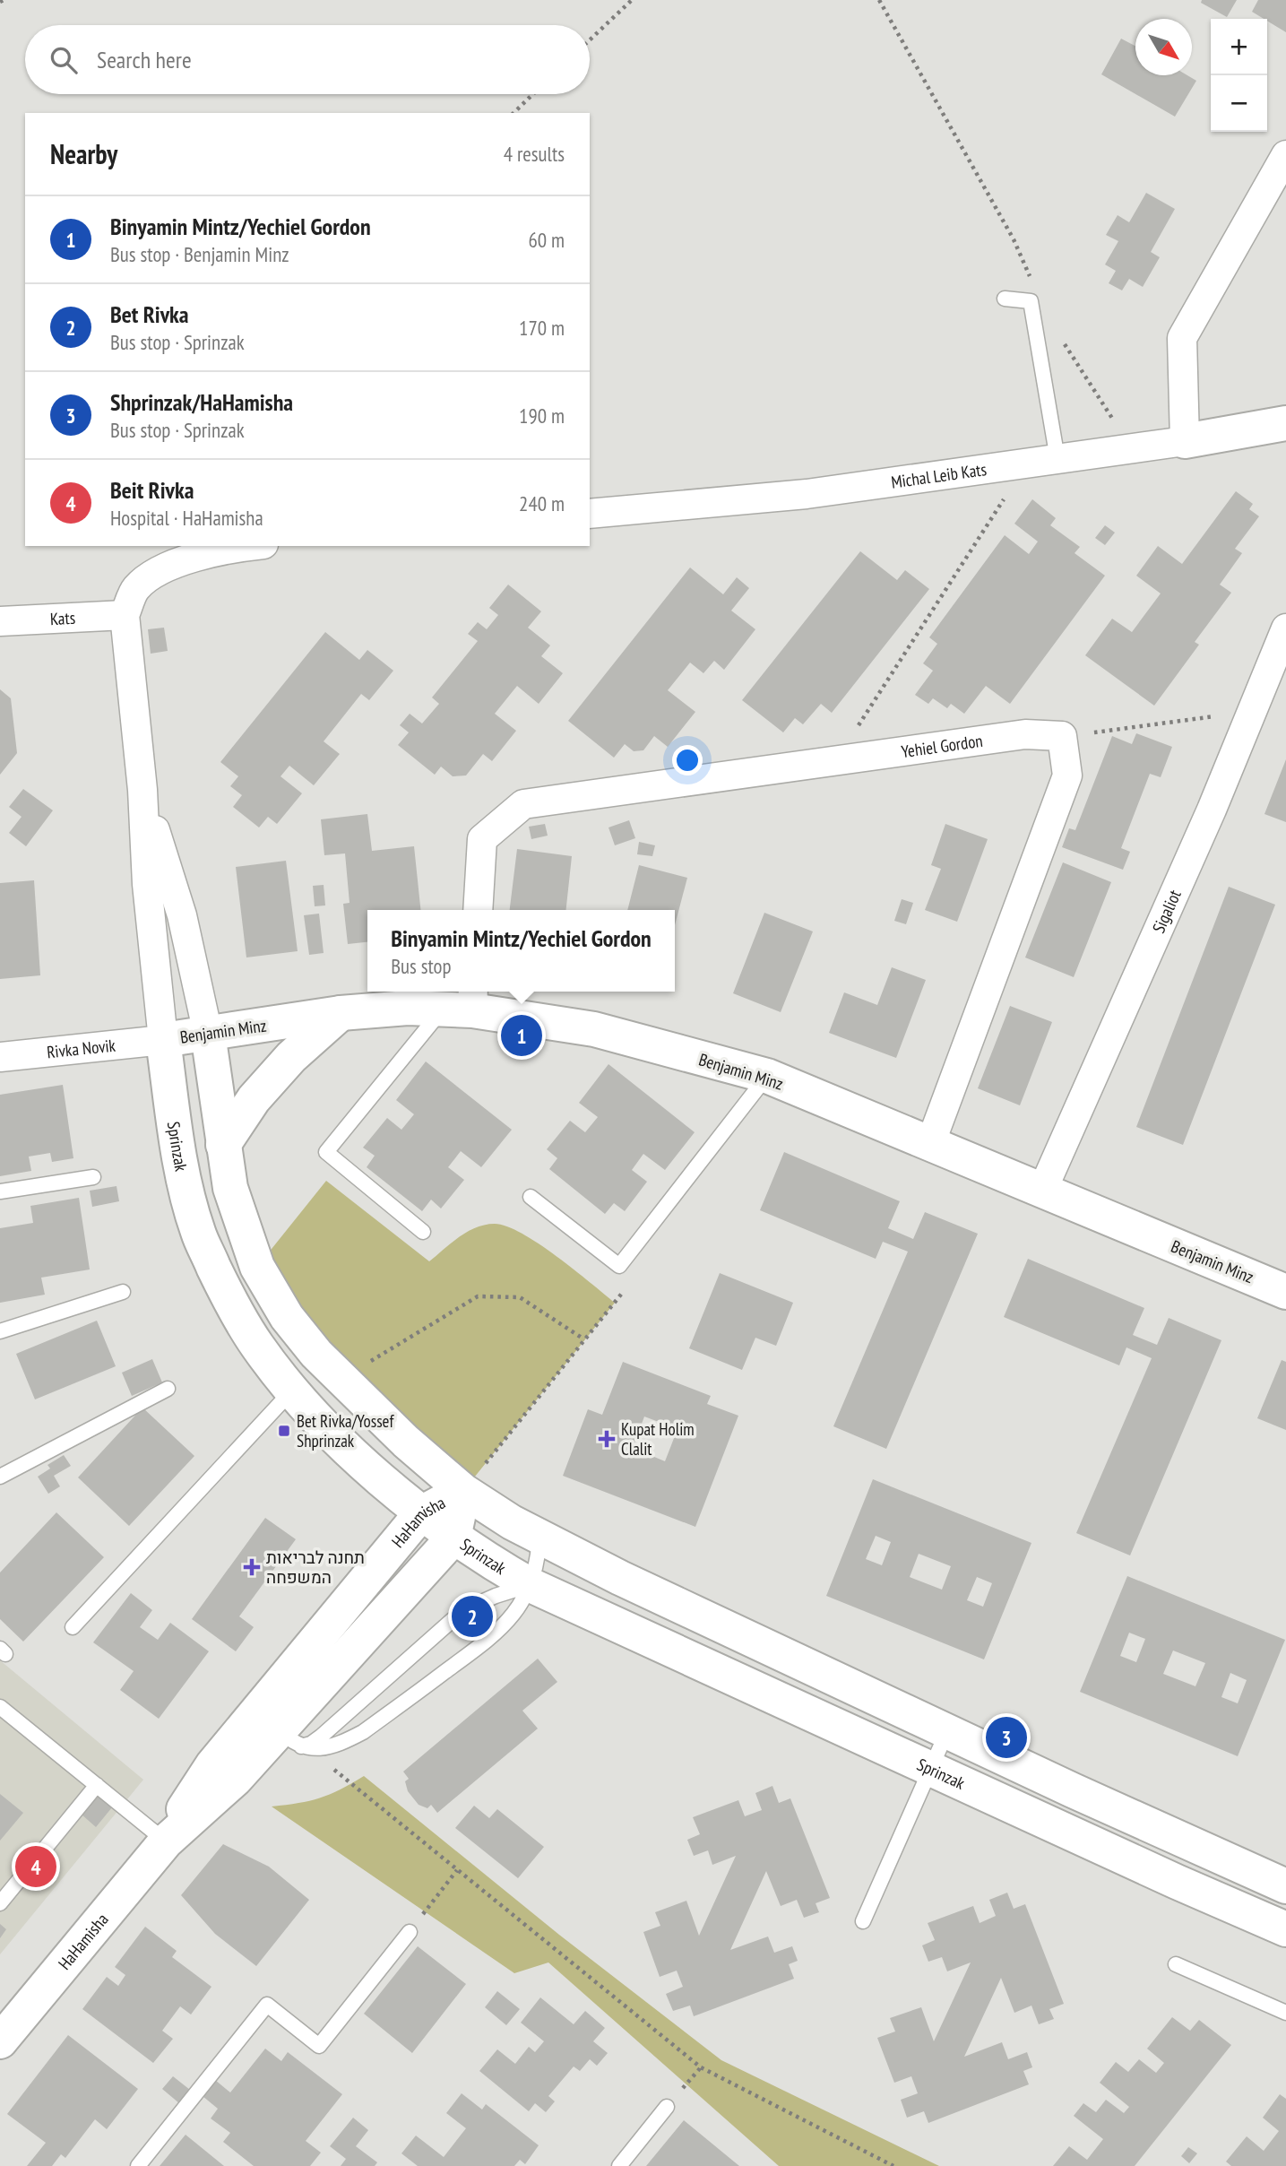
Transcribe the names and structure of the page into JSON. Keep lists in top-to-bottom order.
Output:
{
  "streets": {
    "street": [
      "Michal Leib Kats",
      "Kats",
      "Yehiel Gordon",
      "Sigaliot",
      "Benjamin Minz",
      "Rivka Novik",
      "Sprinzak",
      "HaHamisha"
    ]
  },
  "crossings": [
    ["Kats", "Sprinzak"],
    ["Sigaliot", "Benjamin Minz"],
    ["Benjamin Minz", "Rivka Novik"],
    ["Benjamin Minz", "Sprinzak"],
    ["Rivka Novik", "Sprinzak"],
    ["Sprinzak", "HaHamisha"]
  ],
  "places": {
    "transit": ["Bet Rivka/Yossef Shprinzak"],
    "health": ["Kupat Holim Clalit", "תחנה לבריאות המשפחה"]
  },
  "north": "bottom right",
  "page": {
    "map_buttons": ["+", "−"],
    "search": "Search here",
    "heading": ["Nearby", "4 results"],
    "list": [
      {
        "mark": "1",
        "name": "Binyamin Mintz/Yechiel Gordon",
        "note": "Bus stop · Benjamin Minz",
        "value": "60 m"
      },
      {
        "mark": "2",
        "name": "Bet Rivka",
        "note": "Bus stop · Sprinzak",
        "value": "170 m"
      },
      {
        "mark": "3",
        "name": "Shprinzak/HaHamisha",
        "note": "Bus stop · Sprinzak",
        "value": "190 m"
      },
      {
        "mark": "4",
        "name": "Beit Rivka",
        "note": "Hospital · HaHamisha",
        "value": "240 m"
      }
    ],
    "popup": ["Binyamin Mintz/Yechiel Gordon", "Bus stop"],
    "pins": [
      "1",
      "2",
      "3",
      "4"
    ]
  }
}
